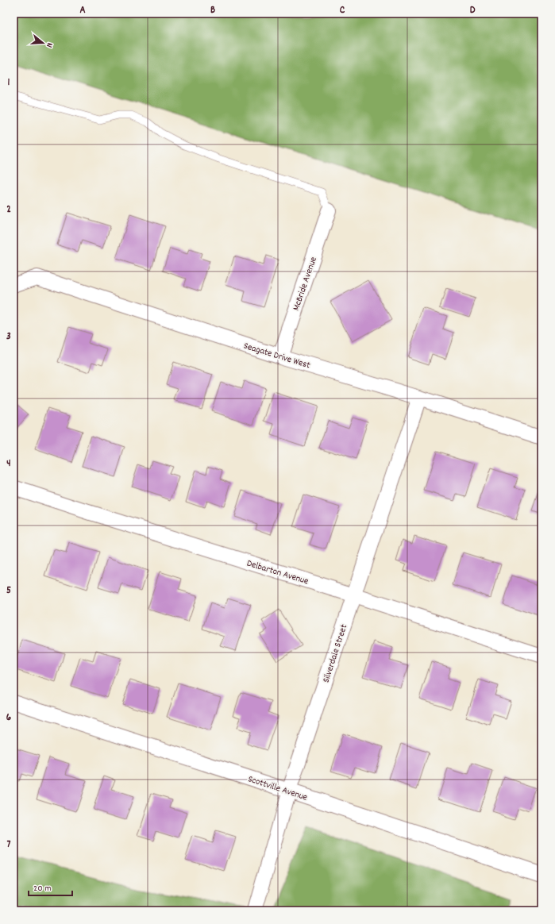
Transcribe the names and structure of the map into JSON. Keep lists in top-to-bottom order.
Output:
{
  "streets": {
    "street": [
      "McBride Avenue",
      "Seagate Drive West",
      "Delbarton Avenue",
      "Silverdale Street",
      "Scottville Avenue"
    ]
  },
  "crossings": [
    ["McBride Avenue", "Seagate Drive West"],
    ["Seagate Drive West", "Silverdale Street"],
    ["Delbarton Avenue", "Silverdale Street"],
    ["Silverdale Street", "Scottville Avenue"]
  ],
  "scale_bar": "20 m",
  "north": "right",
  "grid": {
    "columns": [
      "A",
      "B",
      "C",
      "D"
    ],
    "rows": [
      "1",
      "2",
      "3",
      "4",
      "5",
      "6",
      "7"
    ]
  }
}
